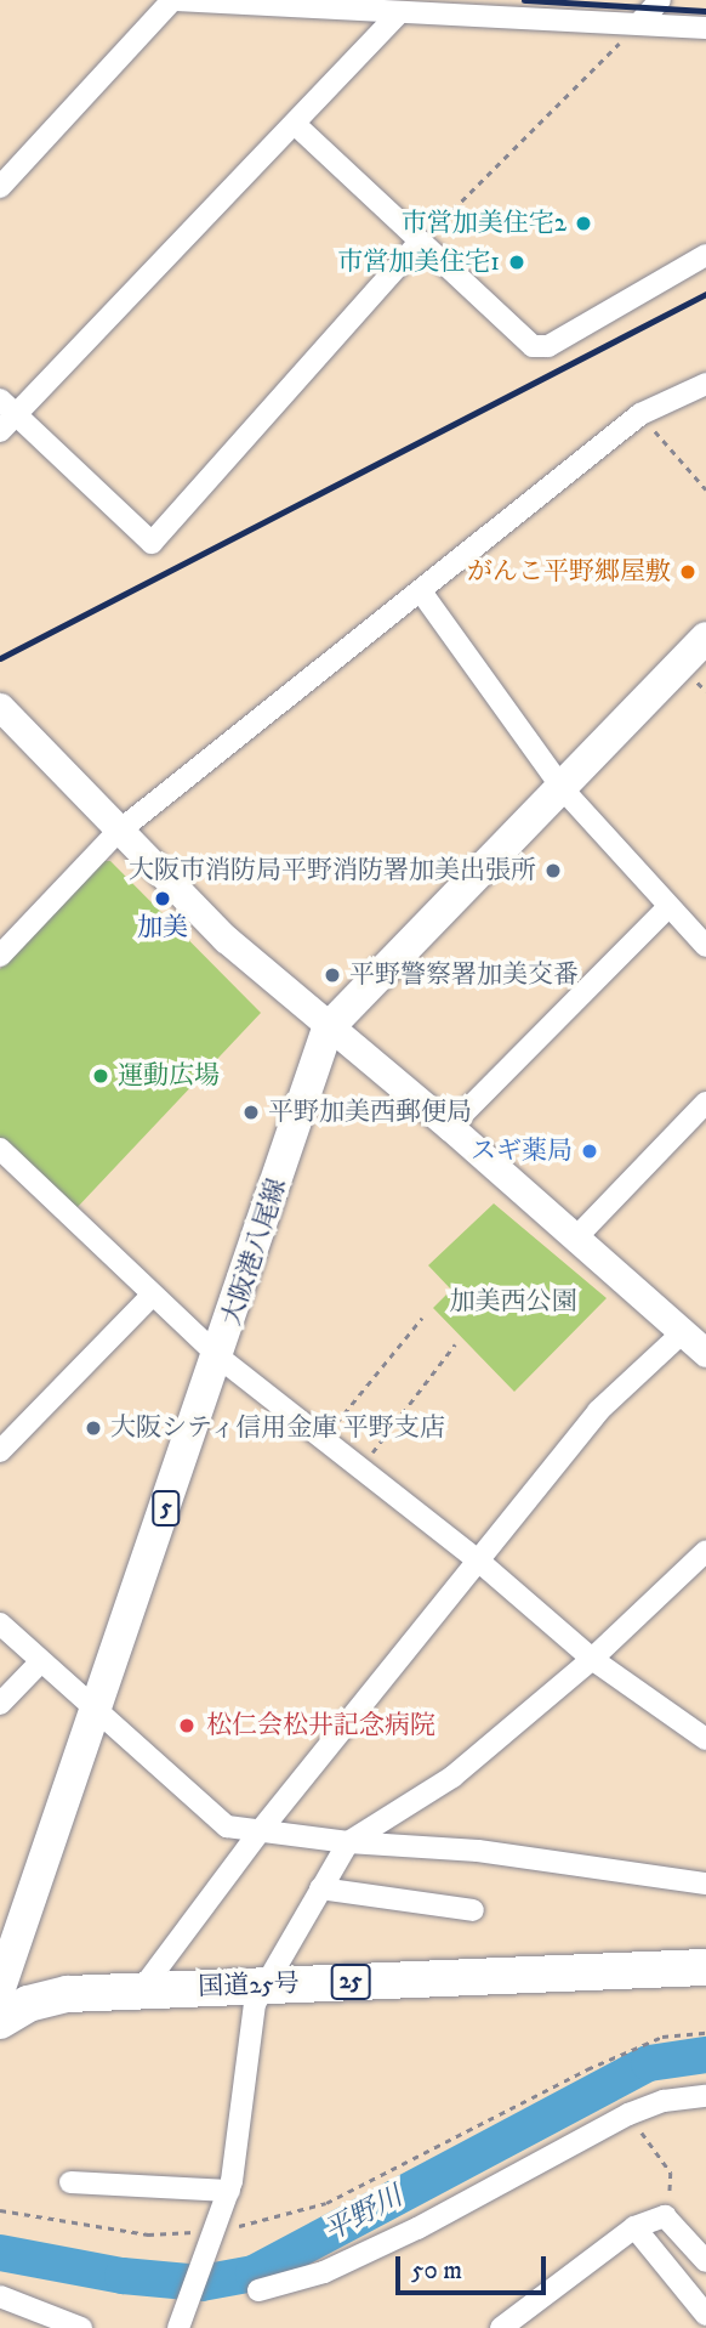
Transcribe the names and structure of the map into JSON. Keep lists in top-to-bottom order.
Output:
{
  "streets": {
    "highway": ["25", "国道25号"],
    "main road": ["大阪港八尾線", "5"]
  },
  "water": ["平野川"],
  "parks": ["加美西公園"],
  "places": [
    "市営加美住宅2",
    "市営加美住宅1",
    "がんこ平野郷屋敷",
    "大阪市消防局平野消防署加美出張所",
    "加美",
    "平野警察署加美交番",
    "運動広場",
    "平野加美西郵便局",
    "スギ薬局",
    "大阪シティ信用金庫 平野支店",
    "松仁会松井記念病院"
  ],
  "scale_bar": "50 m"
}
